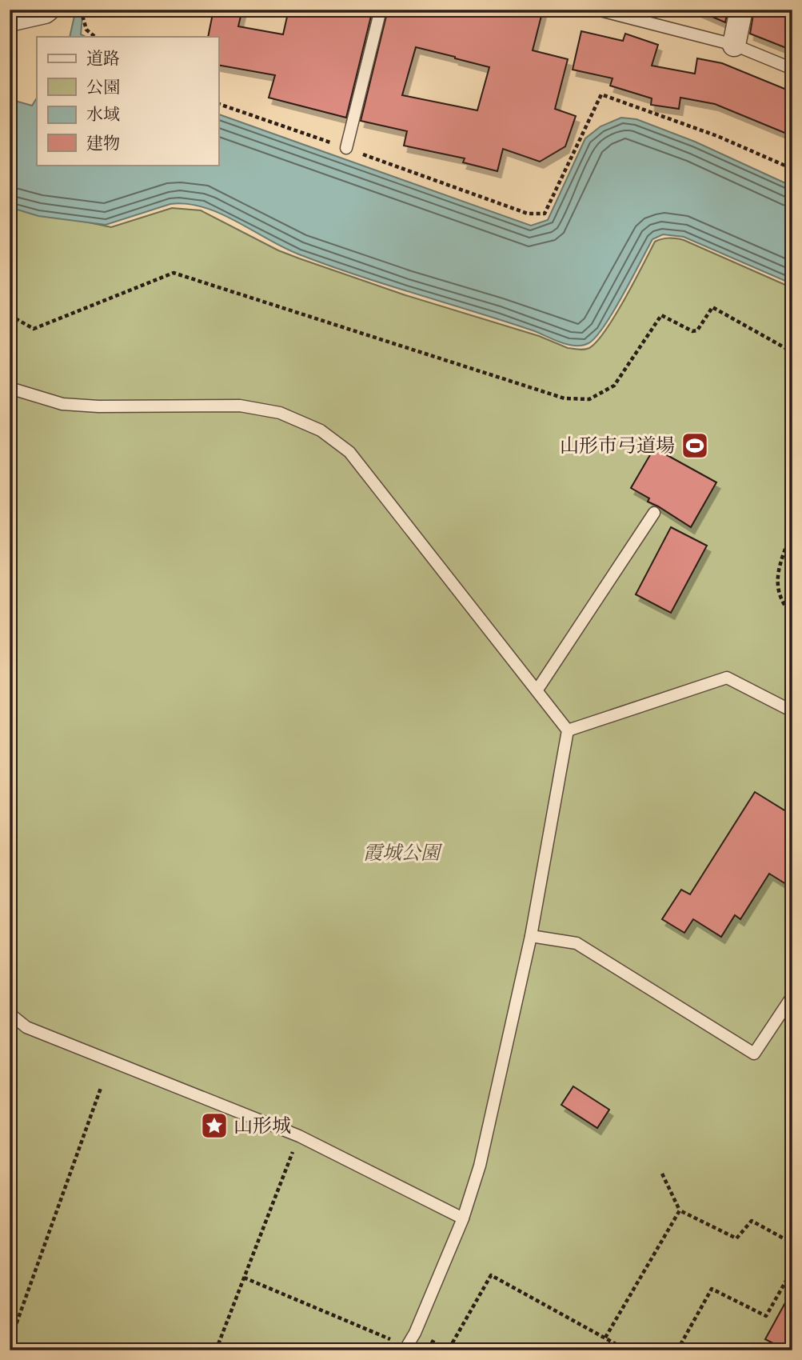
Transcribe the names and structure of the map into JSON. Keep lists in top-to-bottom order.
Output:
{
  "parks": ["霞城公園"],
  "places": {
    "sports": ["山形市弓道場"],
    "place": ["山形城"]
  },
  "legend": [
    "道路",
    "公園",
    "水域",
    "建物"
  ]
}
